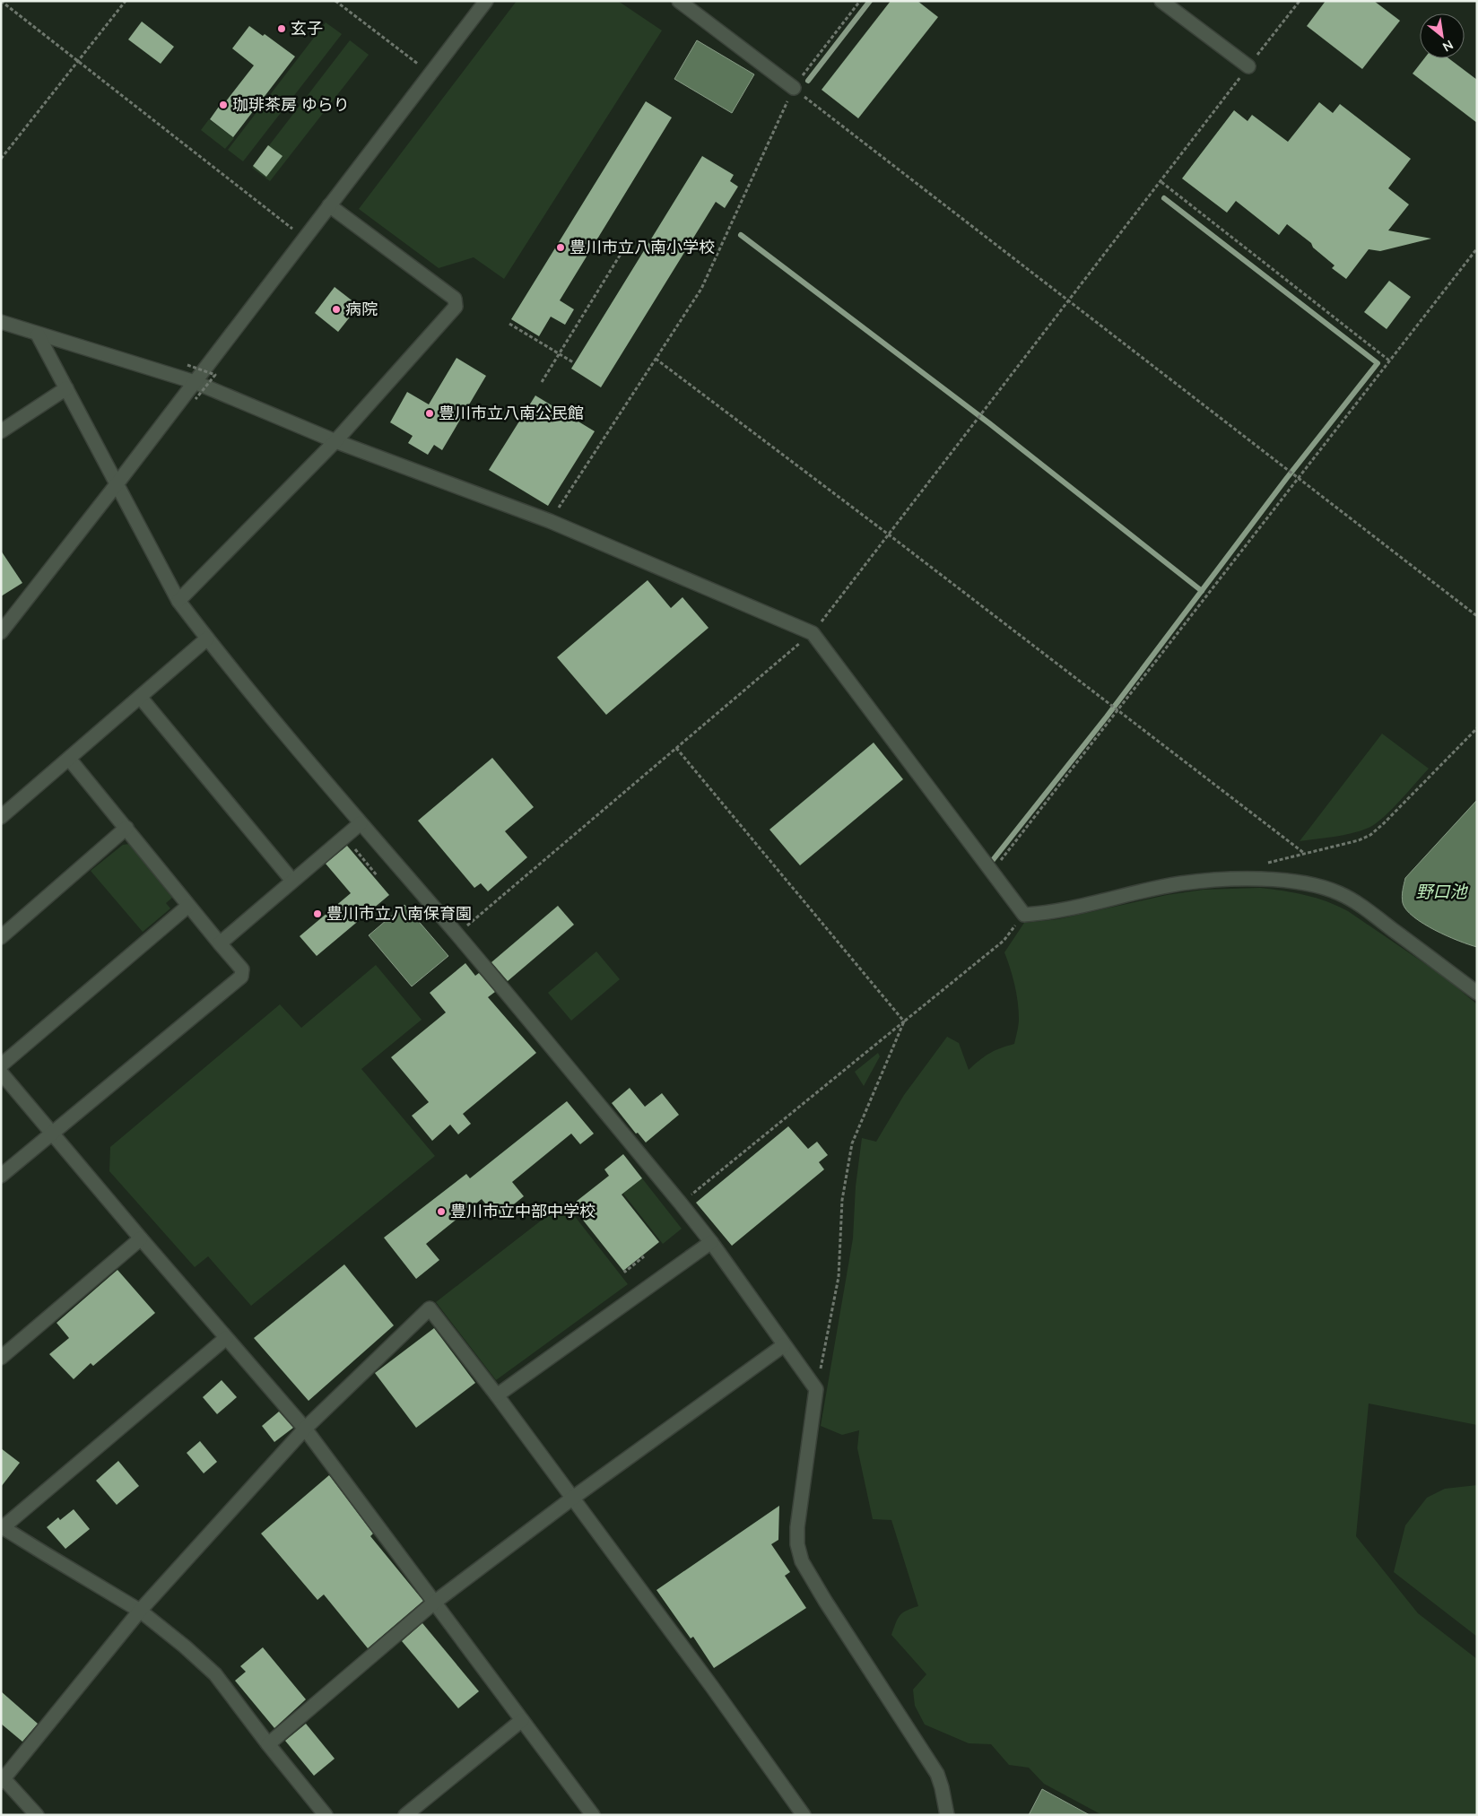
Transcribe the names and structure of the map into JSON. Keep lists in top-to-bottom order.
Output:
{
  "water": ["野口池"],
  "places": [
    "玄子",
    "珈琲茶房 ゆらり",
    "豊川市立八南小学校",
    "病院",
    "豊川市立八南公民館",
    "豊川市立八南保育園",
    "豊川市立中部中学校"
  ],
  "north": "bottom right"
}
